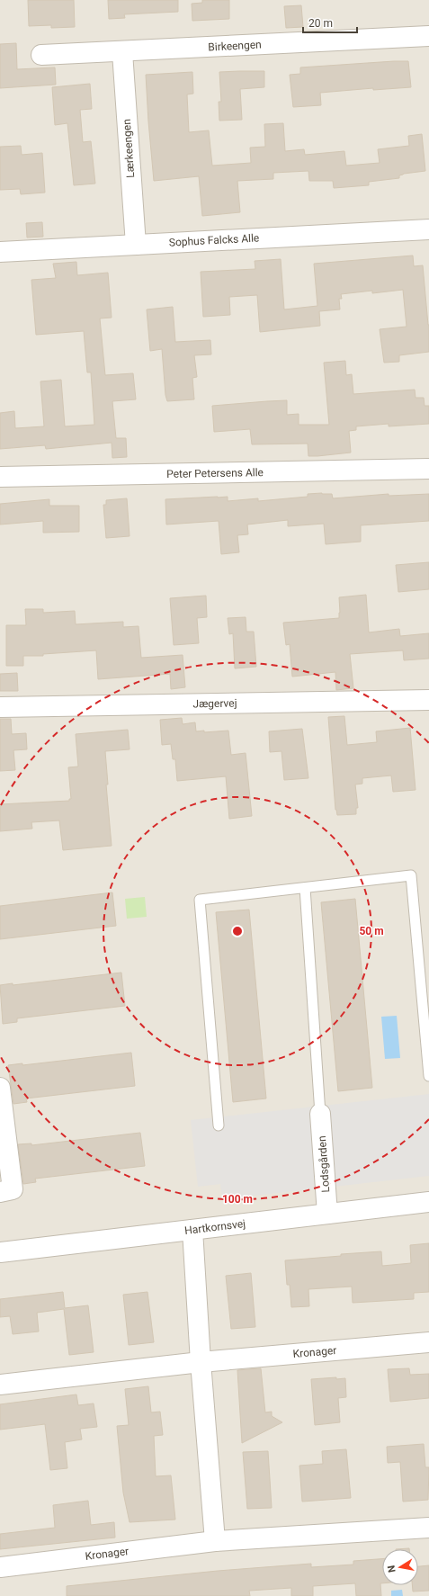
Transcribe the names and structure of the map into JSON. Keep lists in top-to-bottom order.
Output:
{
  "streets": {
    "street": [
      "Birkeengen",
      "Lærkeengen",
      "Sophus Falcks Alle",
      "Peter Petersens Alle",
      "Jægervej",
      "Lodsgården",
      "Hartkornsvej",
      "Kronager"
    ]
  },
  "crossings": [
    ["Birkeengen", "Lærkeengen"],
    ["Lærkeengen", "Sophus Falcks Alle"],
    ["Lodsgården", "Hartkornsvej"]
  ],
  "scale_bar": "20 m",
  "north": "left",
  "rings": ["50 m", "100 m"]
}
